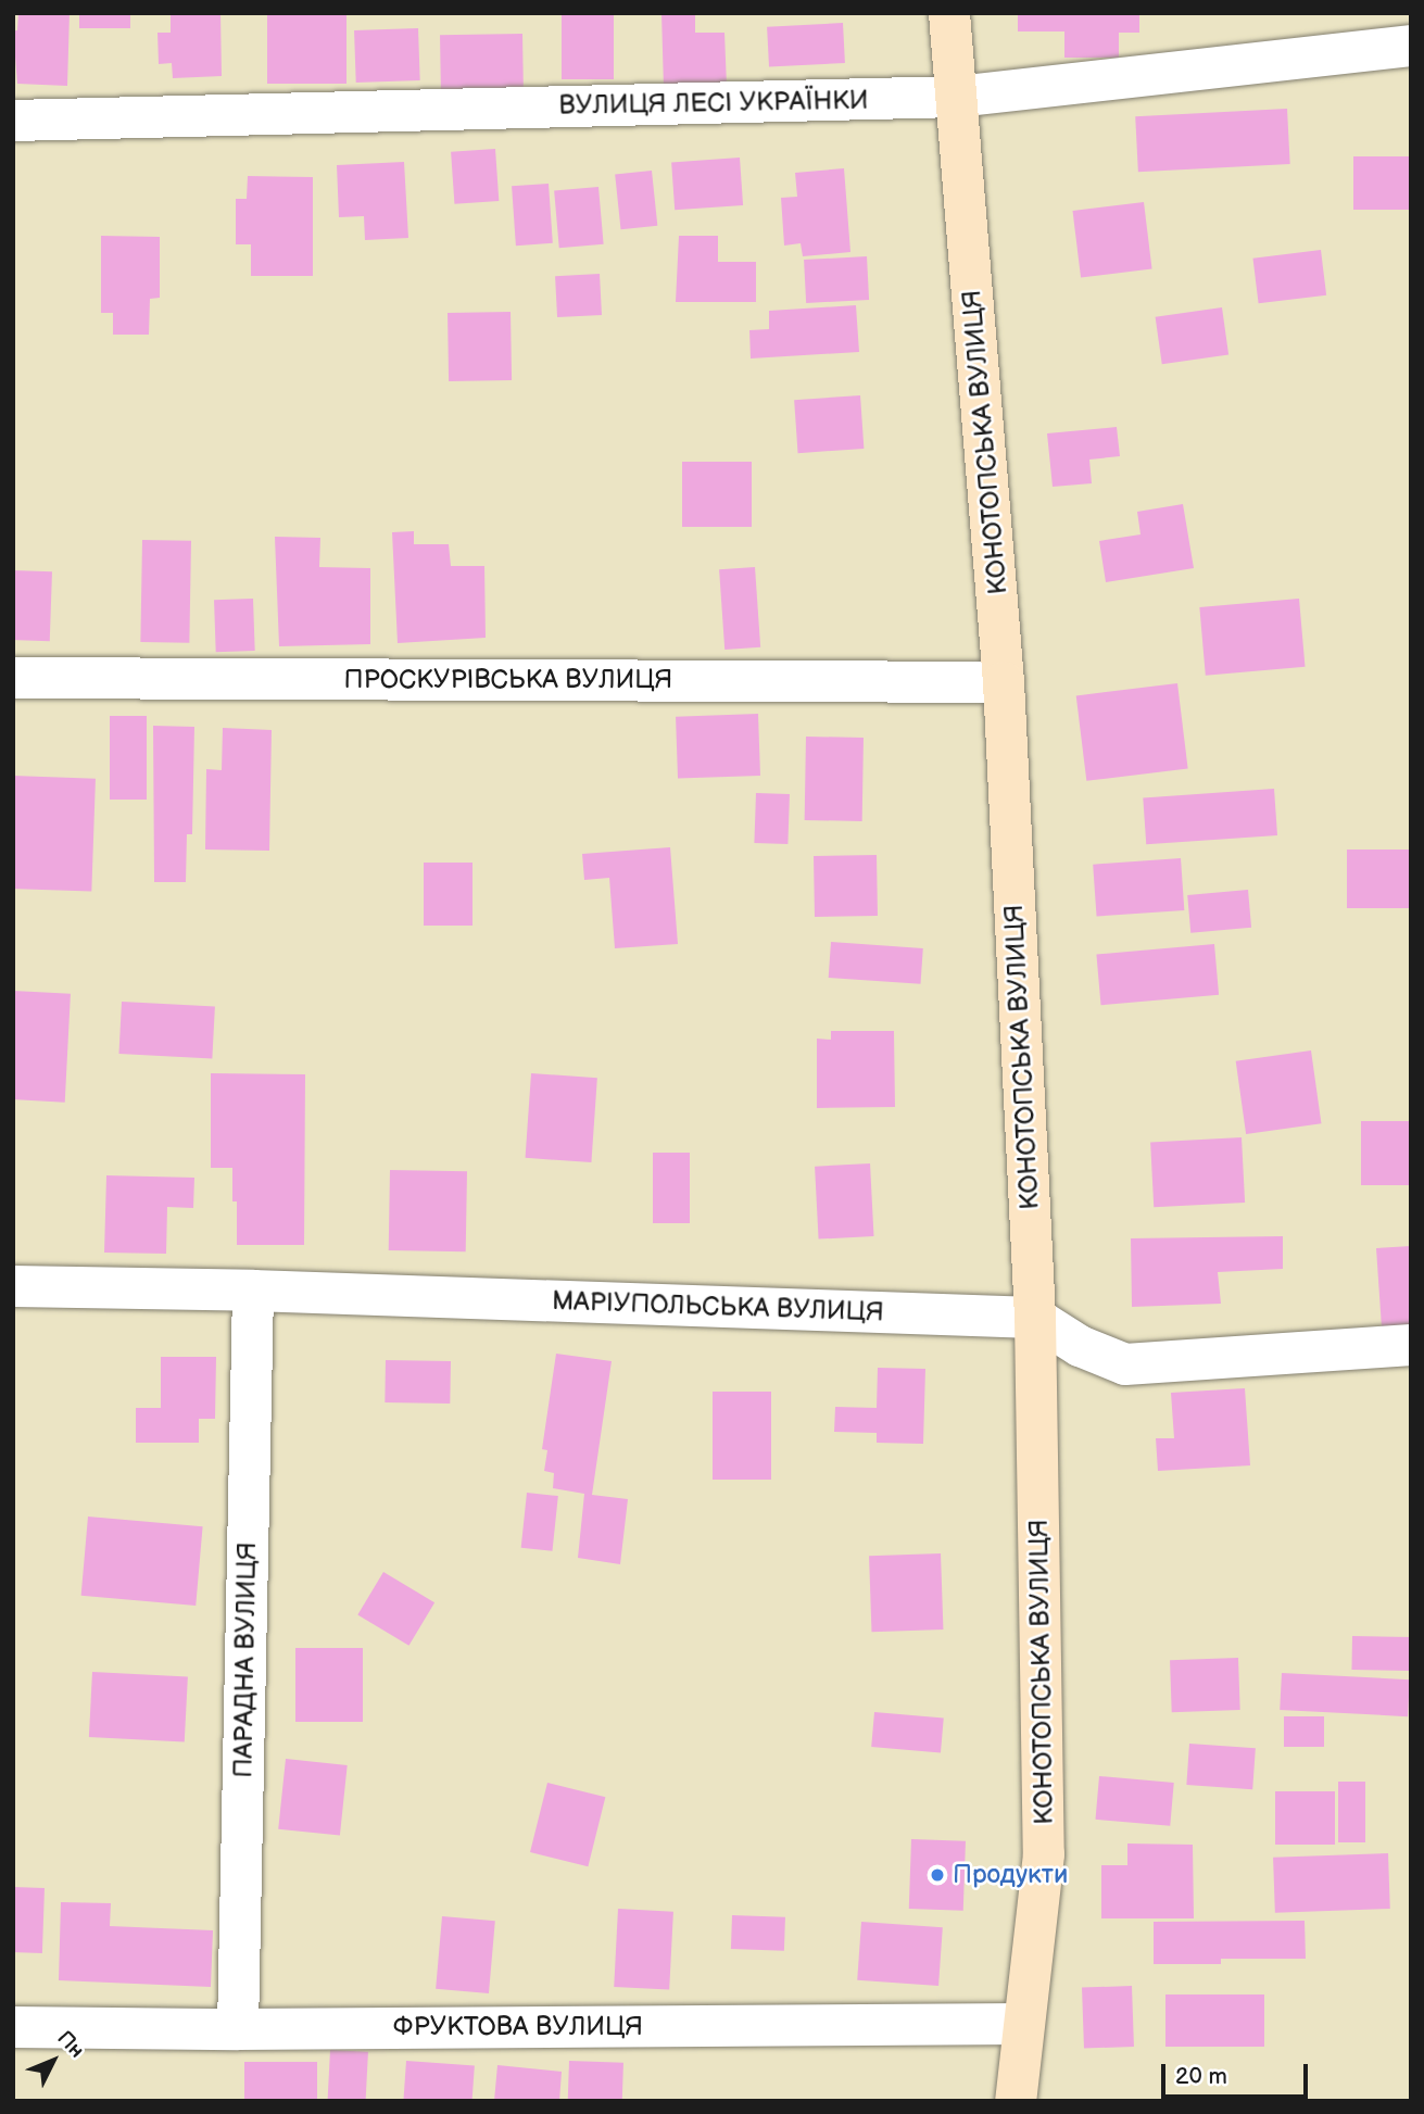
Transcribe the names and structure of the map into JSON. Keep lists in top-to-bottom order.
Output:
{
  "streets": {
    "street": [
      "ВУЛИЦЯ ЛЕСІ УКРАЇНКИ",
      "КОНОТОПСЬКА ВУЛИЦЯ",
      "ПРОСКУРІВСЬКА ВУЛИЦЯ",
      "МАРІУПОЛЬСЬКА ВУЛИЦЯ",
      "ПАРАДНА ВУЛИЦЯ",
      "ФРУКТОВА ВУЛИЦЯ"
    ]
  },
  "crossings": [
    ["ВУЛИЦЯ ЛЕСІ УКРАЇНКИ", "КОНОТОПСЬКА ВУЛИЦЯ"],
    ["КОНОТОПСЬКА ВУЛИЦЯ", "ПРОСКУРІВСЬКА ВУЛИЦЯ"],
    ["КОНОТОПСЬКА ВУЛИЦЯ", "МАРІУПОЛЬСЬКА ВУЛИЦЯ"],
    ["КОНОТОПСЬКА ВУЛИЦЯ", "ФРУКТОВА ВУЛИЦЯ"],
    ["МАРІУПОЛЬСЬКА ВУЛИЦЯ", "ПАРАДНА ВУЛИЦЯ"],
    ["ПАРАДНА ВУЛИЦЯ", "ФРУКТОВА ВУЛИЦЯ"]
  ],
  "places": ["Продукти"],
  "scale_bar": "20 m",
  "north": "top right"
}
